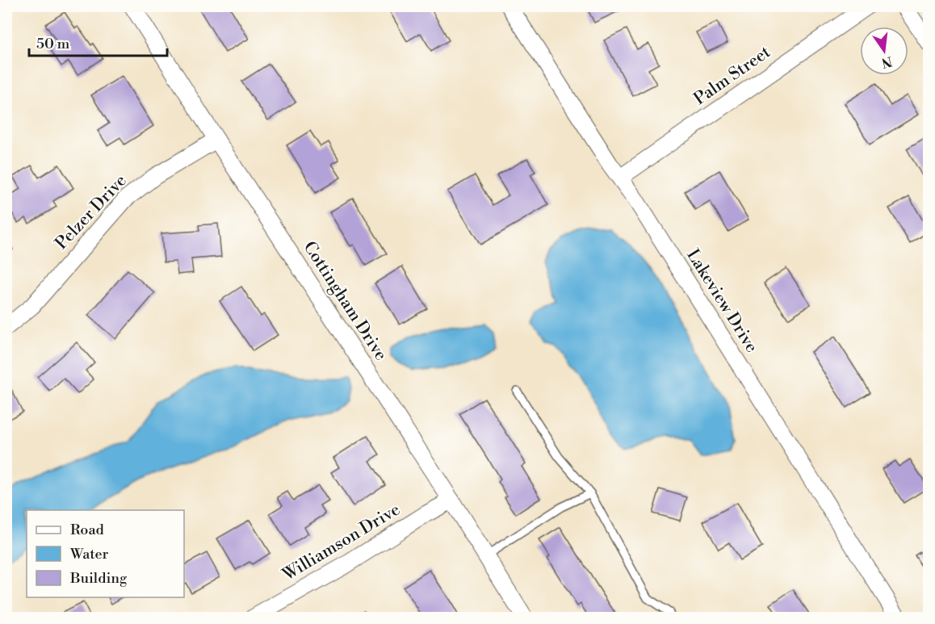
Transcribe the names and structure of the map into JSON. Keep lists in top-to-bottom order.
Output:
{
  "streets": {
    "street": [
      "Palm Street",
      "Pelzer Drive",
      "Cottingham Drive",
      "Lakeview Drive",
      "Williamson Drive"
    ]
  },
  "crossings": [
    ["Palm Street", "Lakeview Drive"],
    ["Pelzer Drive", "Cottingham Drive"],
    ["Cottingham Drive", "Williamson Drive"]
  ],
  "legend": ["Road", "Water", "Building"],
  "scale_bar": "50 m",
  "north": "bottom"
}
